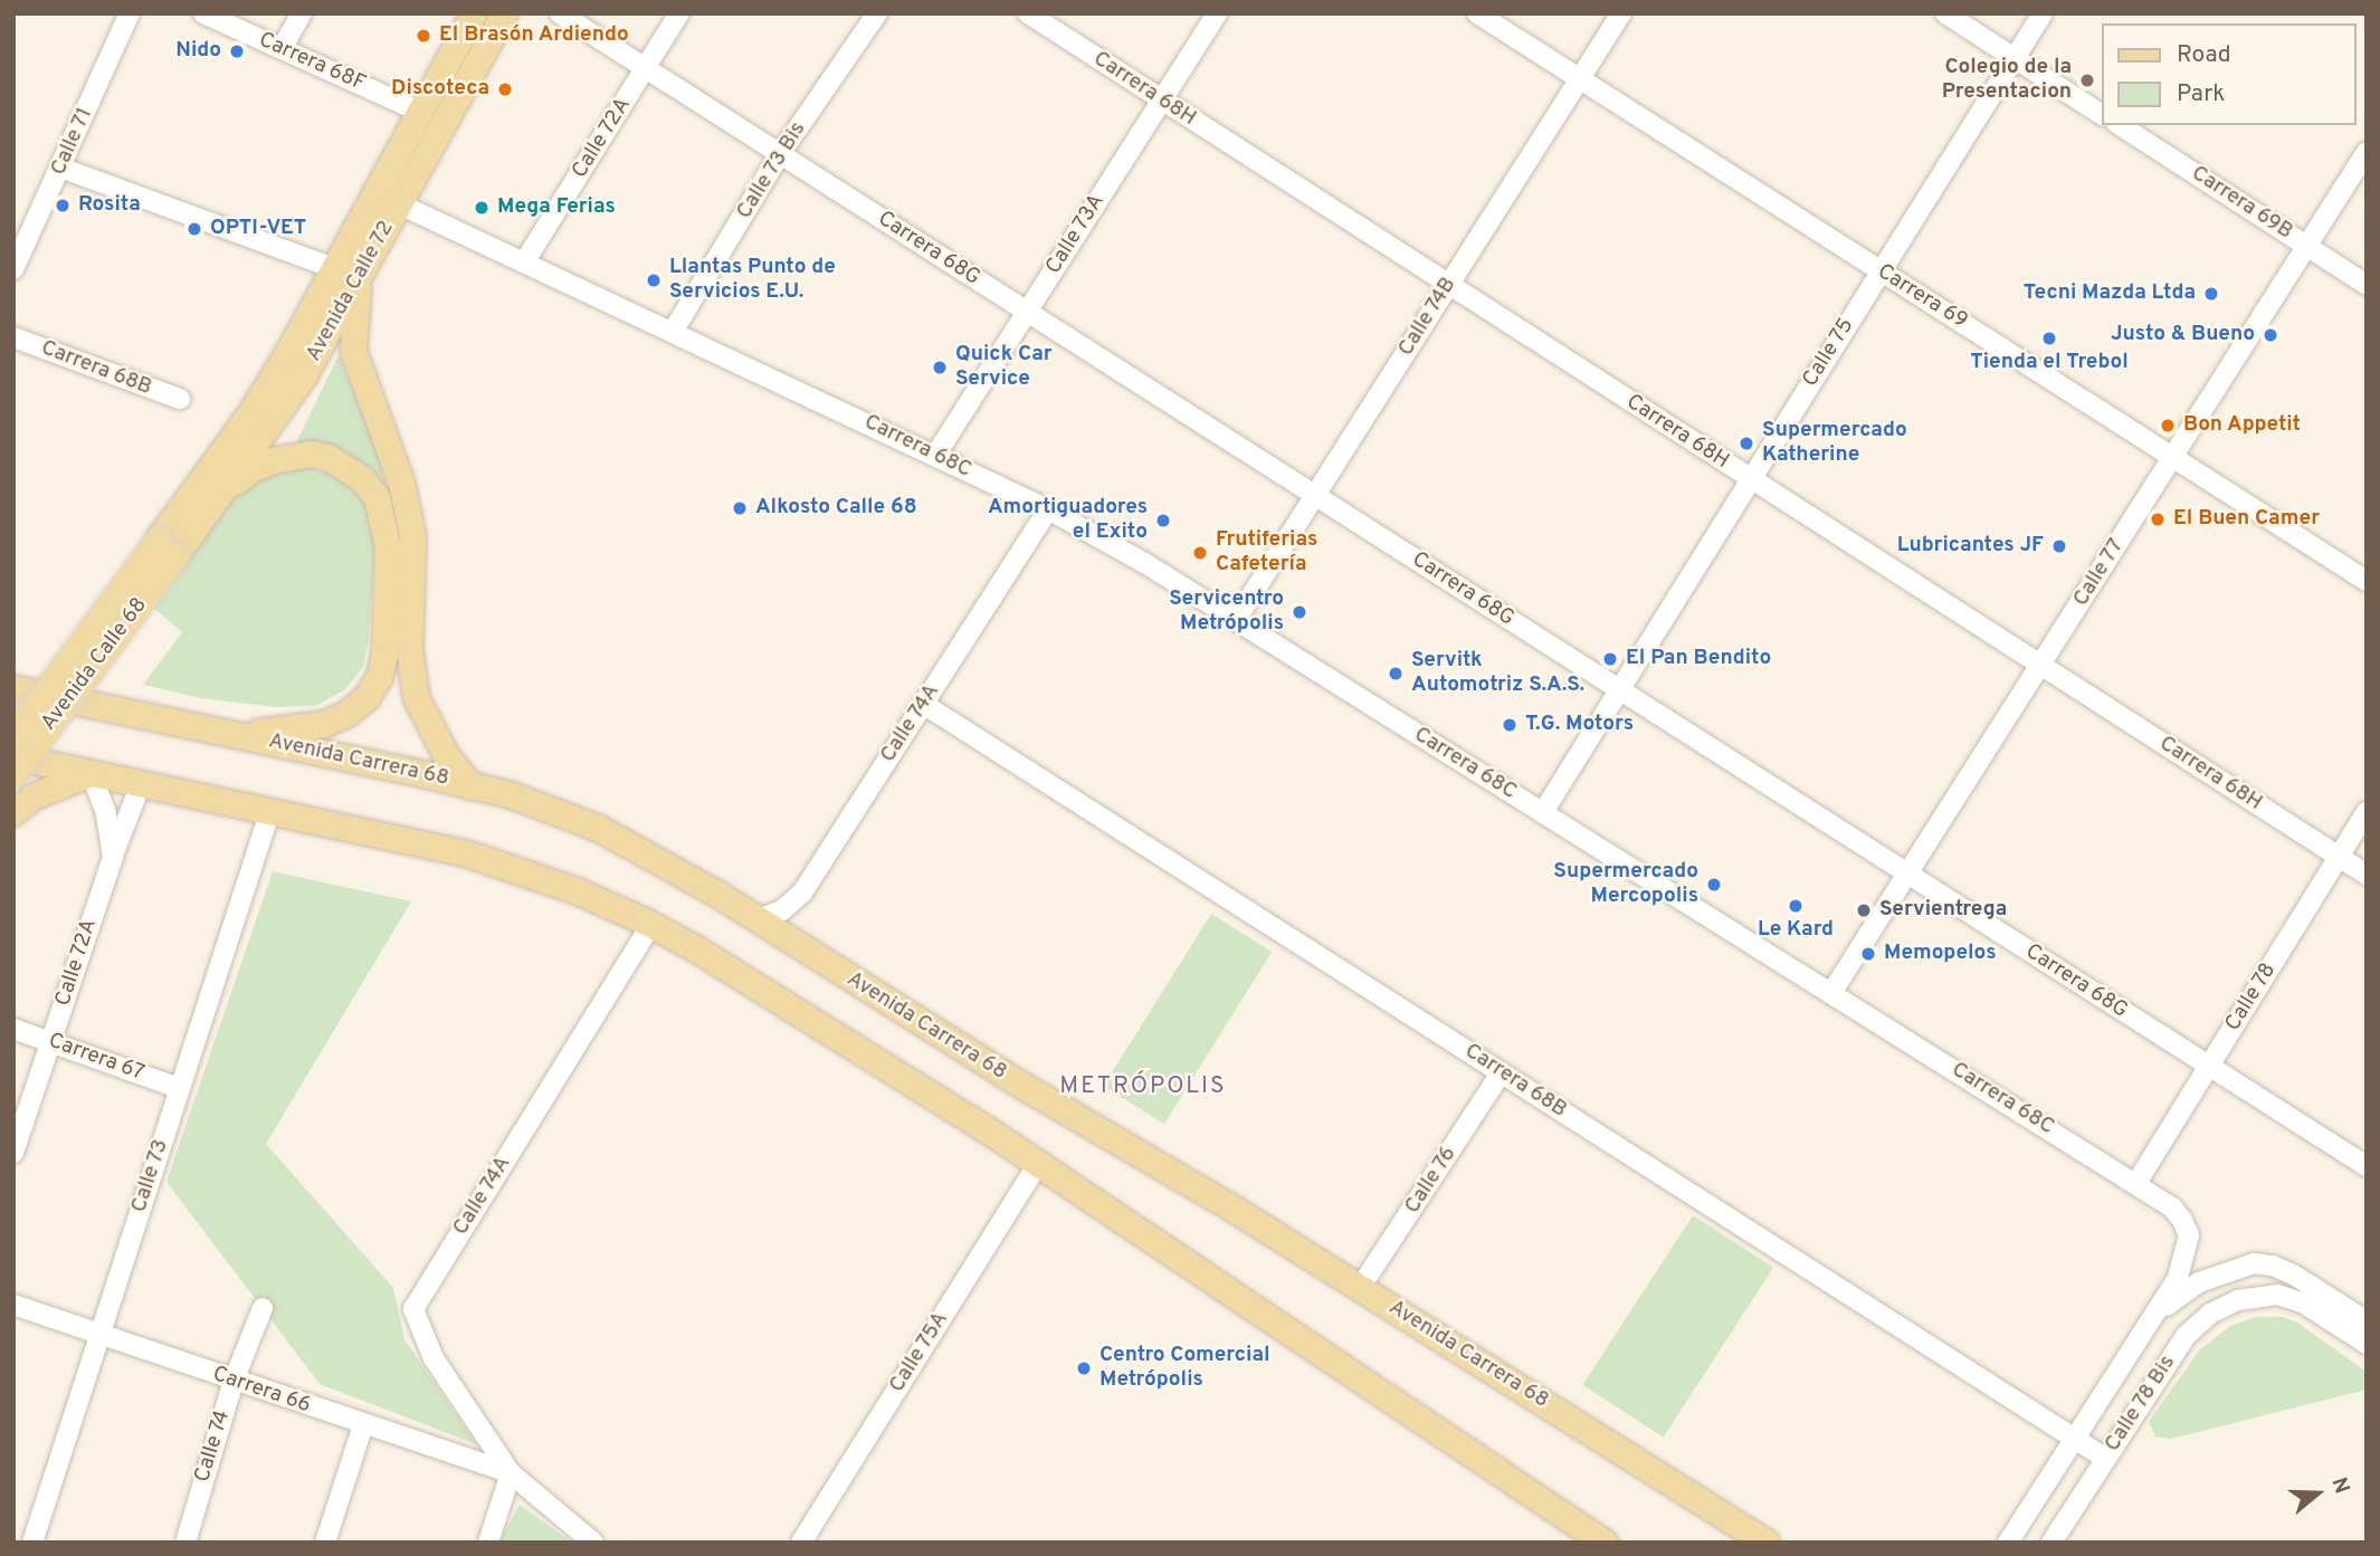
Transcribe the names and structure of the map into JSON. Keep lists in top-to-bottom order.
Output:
{
  "streets": {
    "main road": ["Avenida Calle 72", "Avenida Calle 68", "Avenida Carrera 68"],
    "street": [
      "Carrera 68F",
      "Carrera 68H",
      "Calle 72A",
      "Calle 71",
      "Calle 73 Bis",
      "Carrera 69B",
      "Calle 73A",
      "Carrera 68G",
      "Carrera 69",
      "Calle 74B",
      "Calle 75",
      "Carrera 68B",
      "Carrera 68C",
      "Calle 77",
      "Calle 74A",
      "Calle 78",
      "Carrera 67",
      "Calle 73",
      "Calle 76",
      "Calle 75A",
      "Carrera 66",
      "Calle 78 Bis",
      "Calle 74"
    ]
  },
  "crossings": [
    ["Carrera 68F", "Avenida Calle 72"],
    ["Carrera 68H", "Calle 73A"],
    ["Carrera 68H", "Calle 74B"],
    ["Carrera 68H", "Calle 75"],
    ["Carrera 68H", "Calle 77"],
    ["Carrera 68H", "Calle 78"],
    ["Calle 72A", "Carrera 68G"],
    ["Calle 72A", "Carrera 68C"],
    ["Calle 72A", "Carrera 67"],
    ["Calle 73 Bis", "Carrera 68G"],
    ["Calle 73 Bis", "Carrera 68C"],
    ["Carrera 69B", "Calle 77"],
    ["Calle 73A", "Carrera 68G"],
    ["Calle 73A", "Carrera 68C"],
    ["Carrera 68G", "Calle 74B"],
    ["Carrera 68G", "Calle 75"],
    ["Carrera 68G", "Calle 77"],
    ["Carrera 68G", "Calle 78"],
    ["Avenida Calle 72", "Carrera 68C"],
    ["Avenida Calle 72", "Avenida Calle 68"],
    ["Carrera 69", "Calle 74B"],
    ["Carrera 69", "Calle 75"],
    ["Carrera 69", "Calle 77"],
    ["Calle 74B", "Carrera 68C"],
    ["Calle 75", "Carrera 68C"],
    ["Carrera 68B", "Calle 74A"],
    ["Carrera 68B", "Calle 76"],
    ["Carrera 68B", "Calle 78 Bis"],
    ["Carrera 68C", "Calle 77"],
    ["Carrera 68C", "Calle 74A"],
    ["Carrera 68C", "Calle 78"],
    ["Carrera 68C", "Calle 78 Bis"],
    ["Calle 74A", "Avenida Carrera 68"],
    ["Calle 74A", "Carrera 66"],
    ["Avenida Carrera 68", "Calle 76"],
    ["Carrera 67", "Calle 73"],
    ["Calle 73", "Carrera 66"],
    ["Carrera 66", "Calle 74"]
  ],
  "districts": ["METRÓPOLIS"],
  "places": [
    "El Brasón Ardiendo",
    "Nido",
    "Colegio de la Presentacion",
    "Discoteca",
    "Rosita",
    "Mega Ferias",
    "OPTI-VET",
    "Llantas Punto de Servicios E.U.",
    "Tecni Mazda Ltda",
    "Justo & Bueno",
    "Tienda el Trebol",
    "Quick Car Service",
    "Bon Appetit",
    "Supermercado Katherine",
    "Alkosto Calle 68",
    "El Buen Camer",
    "Amortiguadores el Exito",
    "Lubricantes JF",
    "Frutiferias Cafetería",
    "Servicentro Metrópolis",
    "El Pan Bendito",
    "Servitk Automotriz S.A.S.",
    "T.G. Motors",
    "Supermercado Mercopolis",
    "Le Kard",
    "Servientrega",
    "Memopelos",
    "Centro Comercial Metrópolis"
  ],
  "legend": ["Road", "Park"],
  "north": "right"
}
